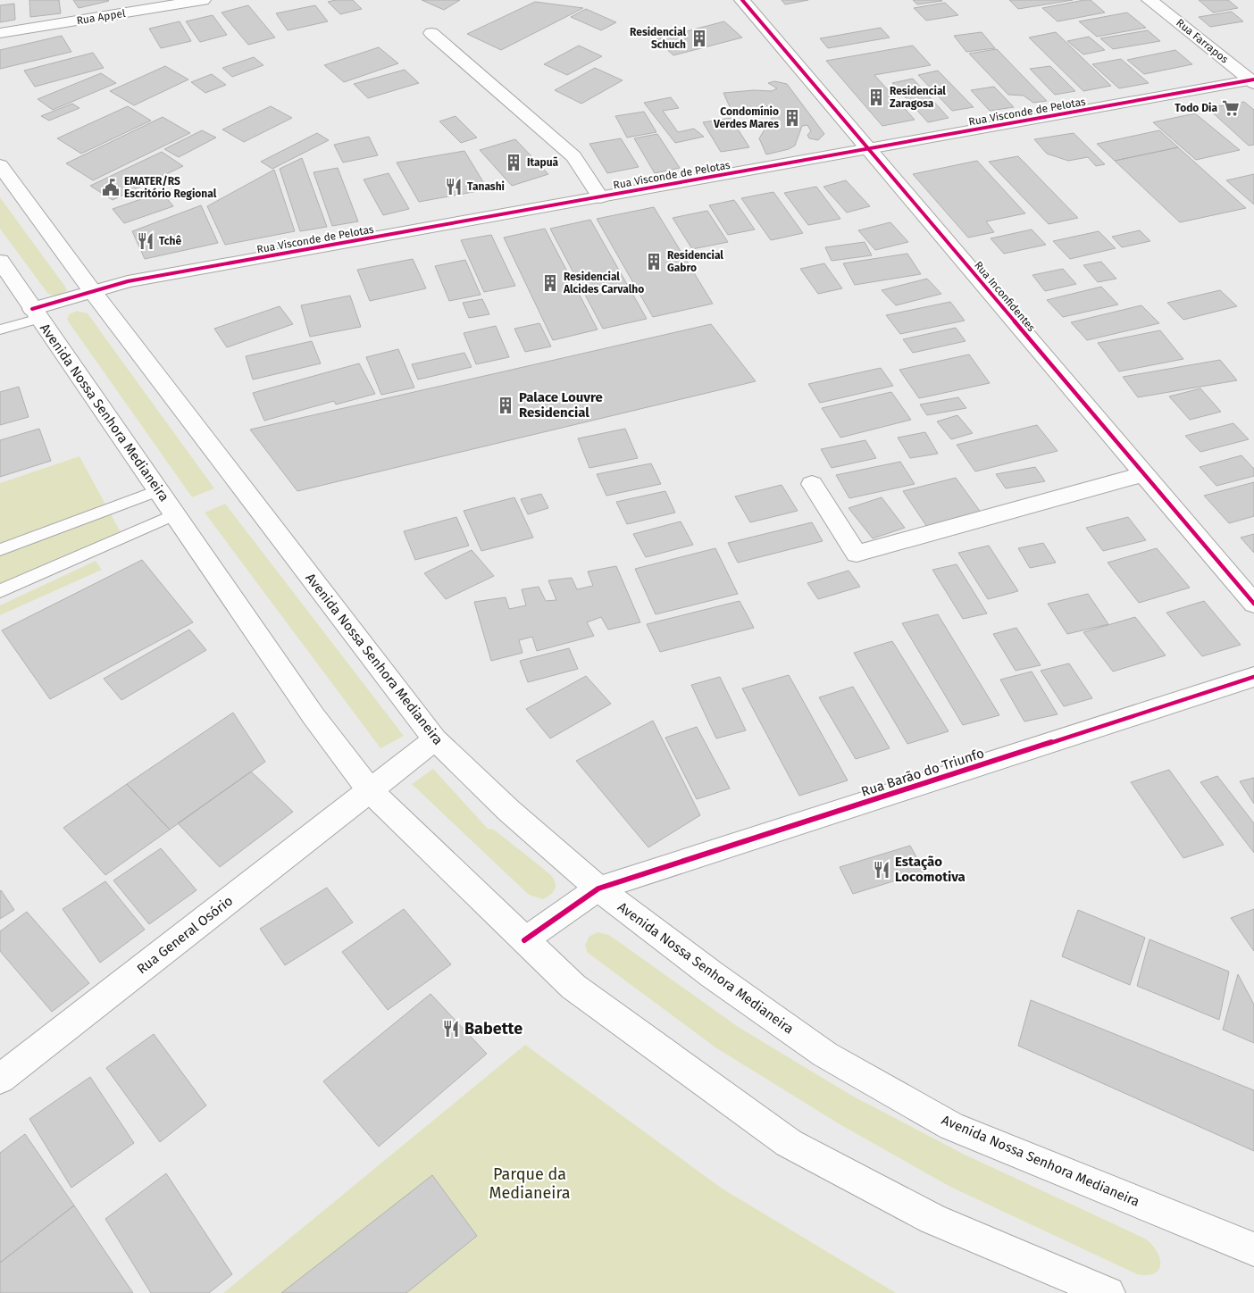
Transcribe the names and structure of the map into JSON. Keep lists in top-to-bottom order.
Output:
{
  "streets": {
    "street": [
      "Rua Appel",
      "Rua Farrapos",
      "Rua Visconde de Pelotas",
      "Rua Inconfidentes",
      "Avenida Nossa Senhora Medianeira",
      "Rua Barão do Triunfo",
      "Rua General Osório"
    ]
  },
  "crossings": [
    ["Rua Farrapos", "Rua Visconde de Pelotas"],
    ["Rua Visconde de Pelotas", "Rua Inconfidentes"],
    ["Rua Visconde de Pelotas", "Avenida Nossa Senhora Medianeira"],
    ["Avenida Nossa Senhora Medianeira", "Rua Barão do Triunfo"],
    ["Avenida Nossa Senhora Medianeira", "Rua General Osório"]
  ],
  "parks": ["Parque da Medianeira"],
  "places": {
    "building": [
      "Residencial Schuch",
      "Residencial Zaragosa",
      "Condomínio Verdes Mares",
      "Itapuã",
      "Residencial Gabro",
      "Residencial Alcides Carvalho",
      "Palace Louvre Residencial"
    ],
    "supermarket": ["Todo Dia"],
    "restaurant": [
      "Tanashi",
      "Tchê",
      "Estação Locomotiva",
      "Babette"
    ],
    "public building": ["EMATER/RS Escritório Regional"]
  }
}
